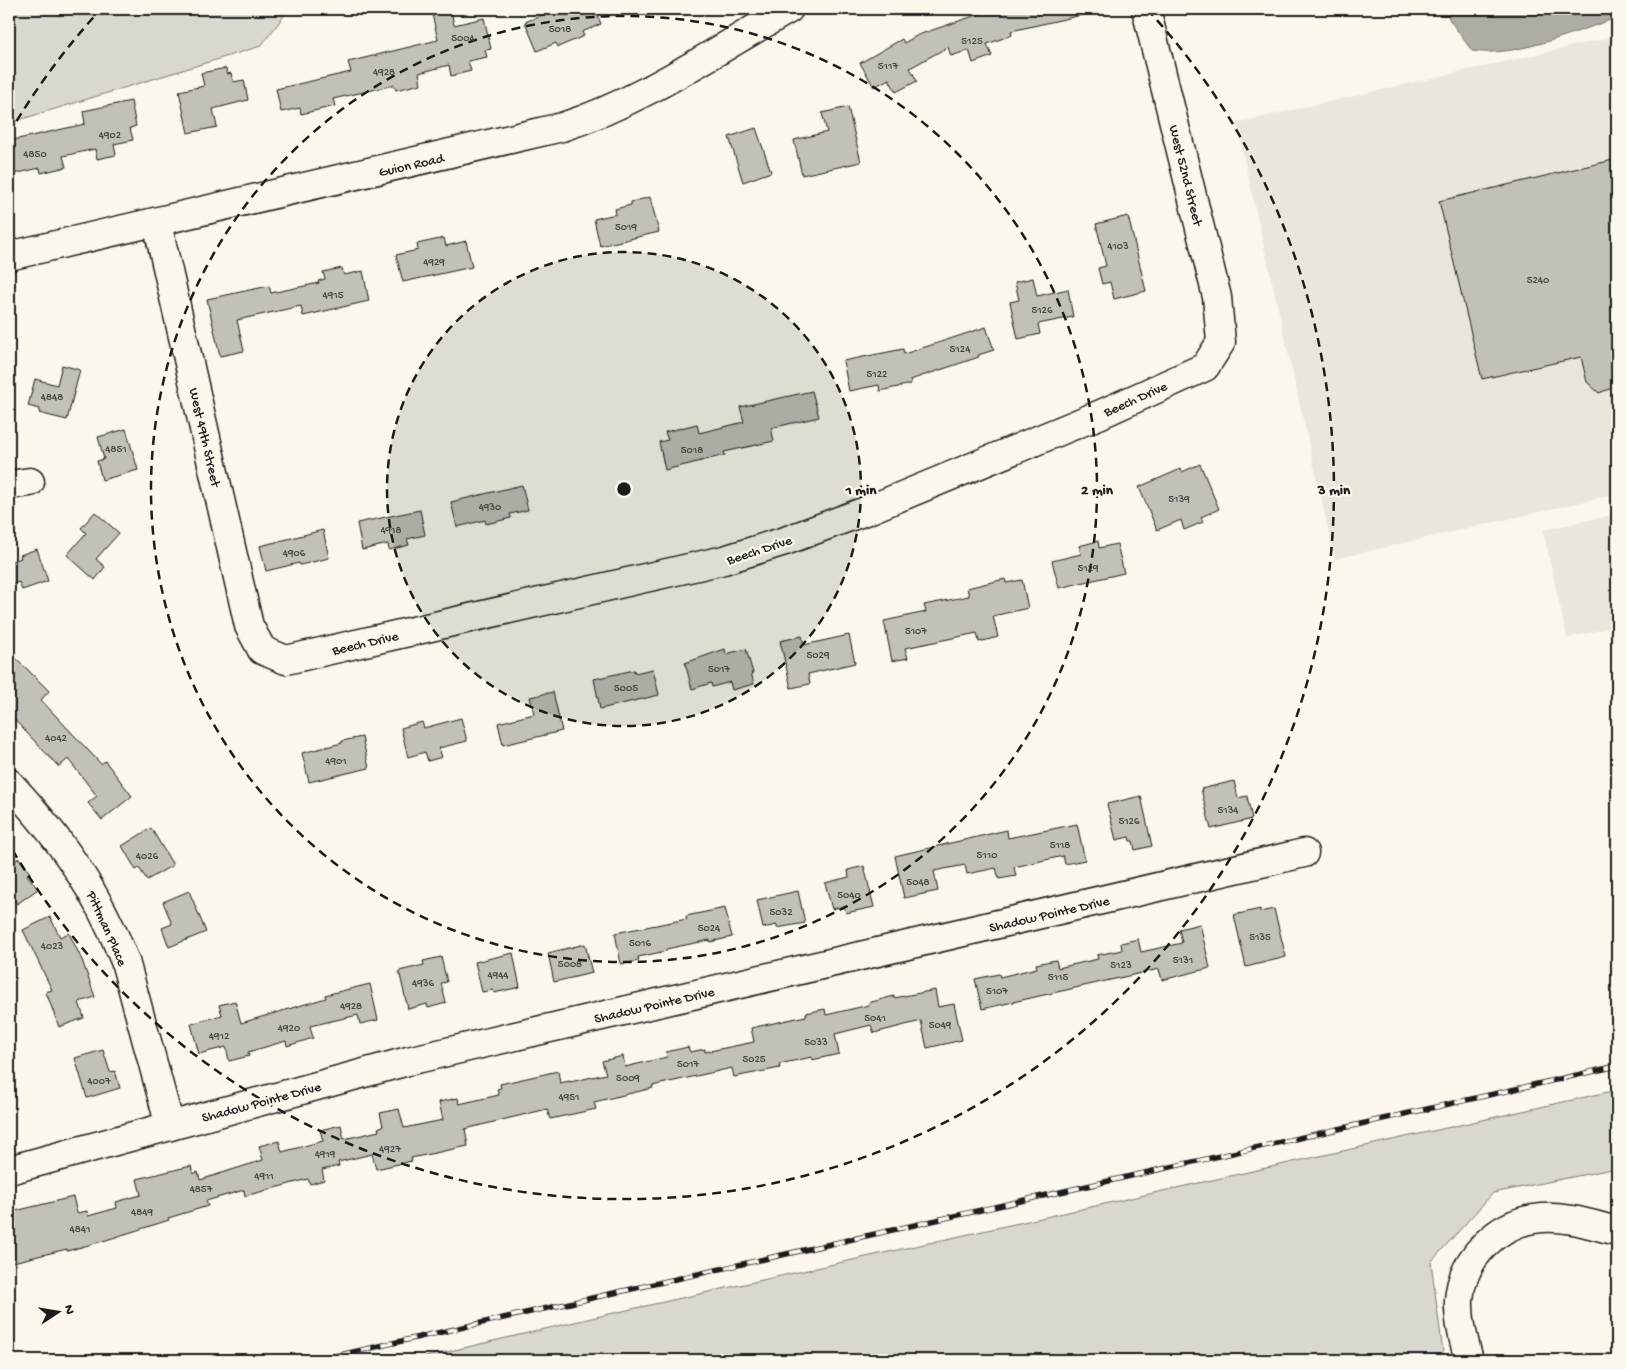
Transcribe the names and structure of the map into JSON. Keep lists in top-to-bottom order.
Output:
{
  "streets": {
    "street": [
      "Guion Road",
      "West 52nd Street",
      "Beech Drive",
      "West 49th Street",
      "Shadow Pointe Drive",
      "Pittman Place"
    ]
  },
  "crossings": [
    ["Guion Road", "West 49th Street"],
    ["West 52nd Street", "Beech Drive"],
    ["Beech Drive", "West 49th Street"],
    ["Shadow Pointe Drive", "Pittman Place"]
  ],
  "house_numbers": [
    "5018",
    "5004",
    "5125",
    "5117",
    "4928",
    "4902",
    "4850",
    "5019",
    "4103",
    "4929",
    "5240",
    "4915",
    "5126",
    "5124",
    "5122",
    "4848",
    "4851",
    "5018",
    "5139",
    "4930",
    "4918",
    "4906",
    "5129",
    "5107",
    "5029",
    "5017",
    "5005",
    "4042",
    "4901",
    "5134",
    "5126",
    "5118",
    "5110",
    "4026",
    "5048",
    "5040",
    "5032",
    "5024",
    "5135",
    "5016",
    "4023",
    "5131",
    "5008",
    "5123",
    "4944",
    "5115",
    "4936",
    "5107",
    "4928",
    "5041",
    "5049",
    "4920",
    "4912",
    "5033",
    "5025",
    "5017",
    "5009",
    "4007",
    "4951",
    "4927",
    "4919",
    "4911",
    "4857",
    "4849",
    "4841"
  ],
  "north": "right",
  "rings": ["1 min", "2 min", "3 min"]
}
